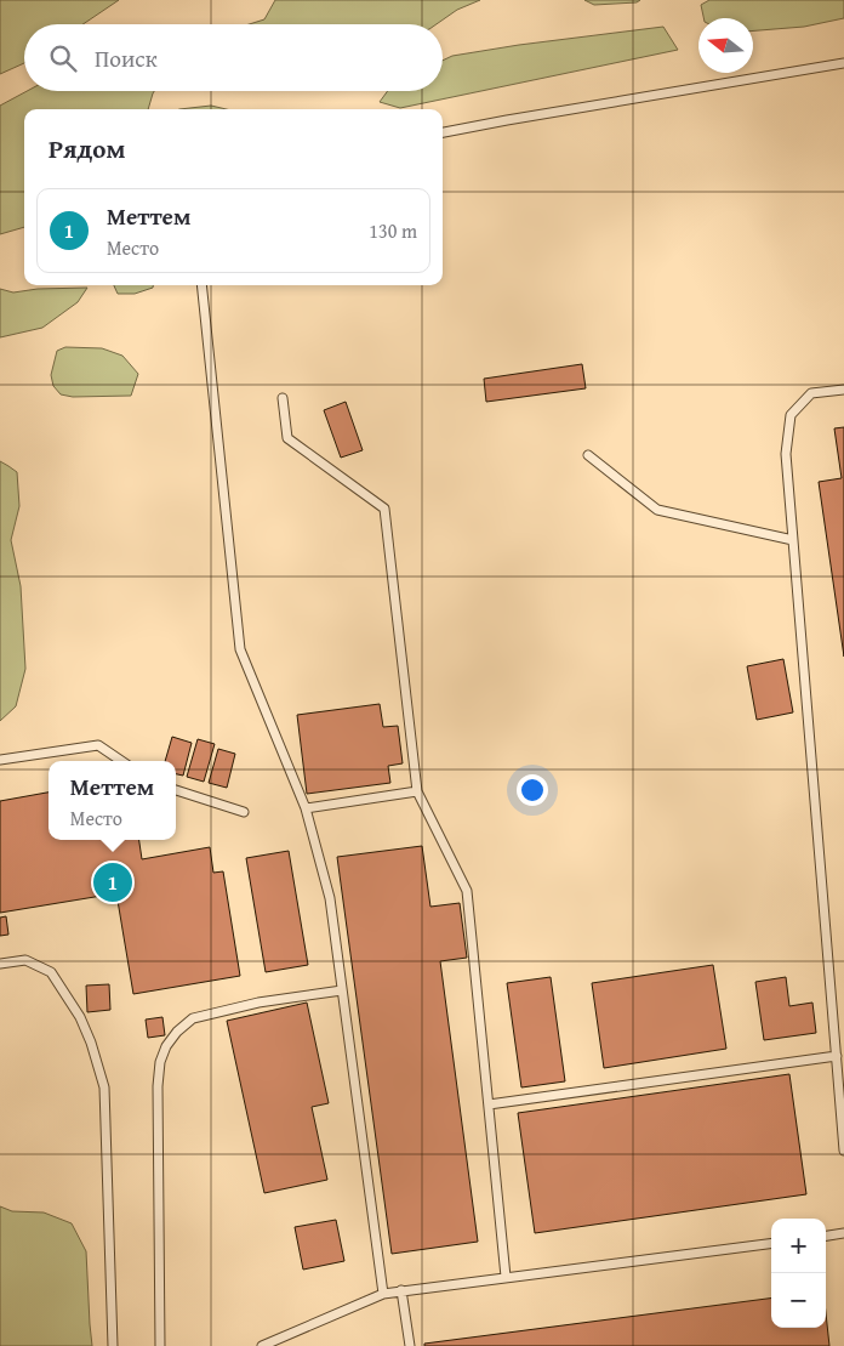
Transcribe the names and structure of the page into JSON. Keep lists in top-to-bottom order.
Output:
{
  "north": "left",
  "page": {
    "search": "Поиск",
    "heading": "Рядом",
    "list": [
      {
        "mark": "1",
        "name": "Меттем",
        "note": "Место",
        "value": "130 m"
      }
    ],
    "popup": ["Меттем", "Место"],
    "pins": "1",
    "map_buttons": ["+", "−"]
  }
}
